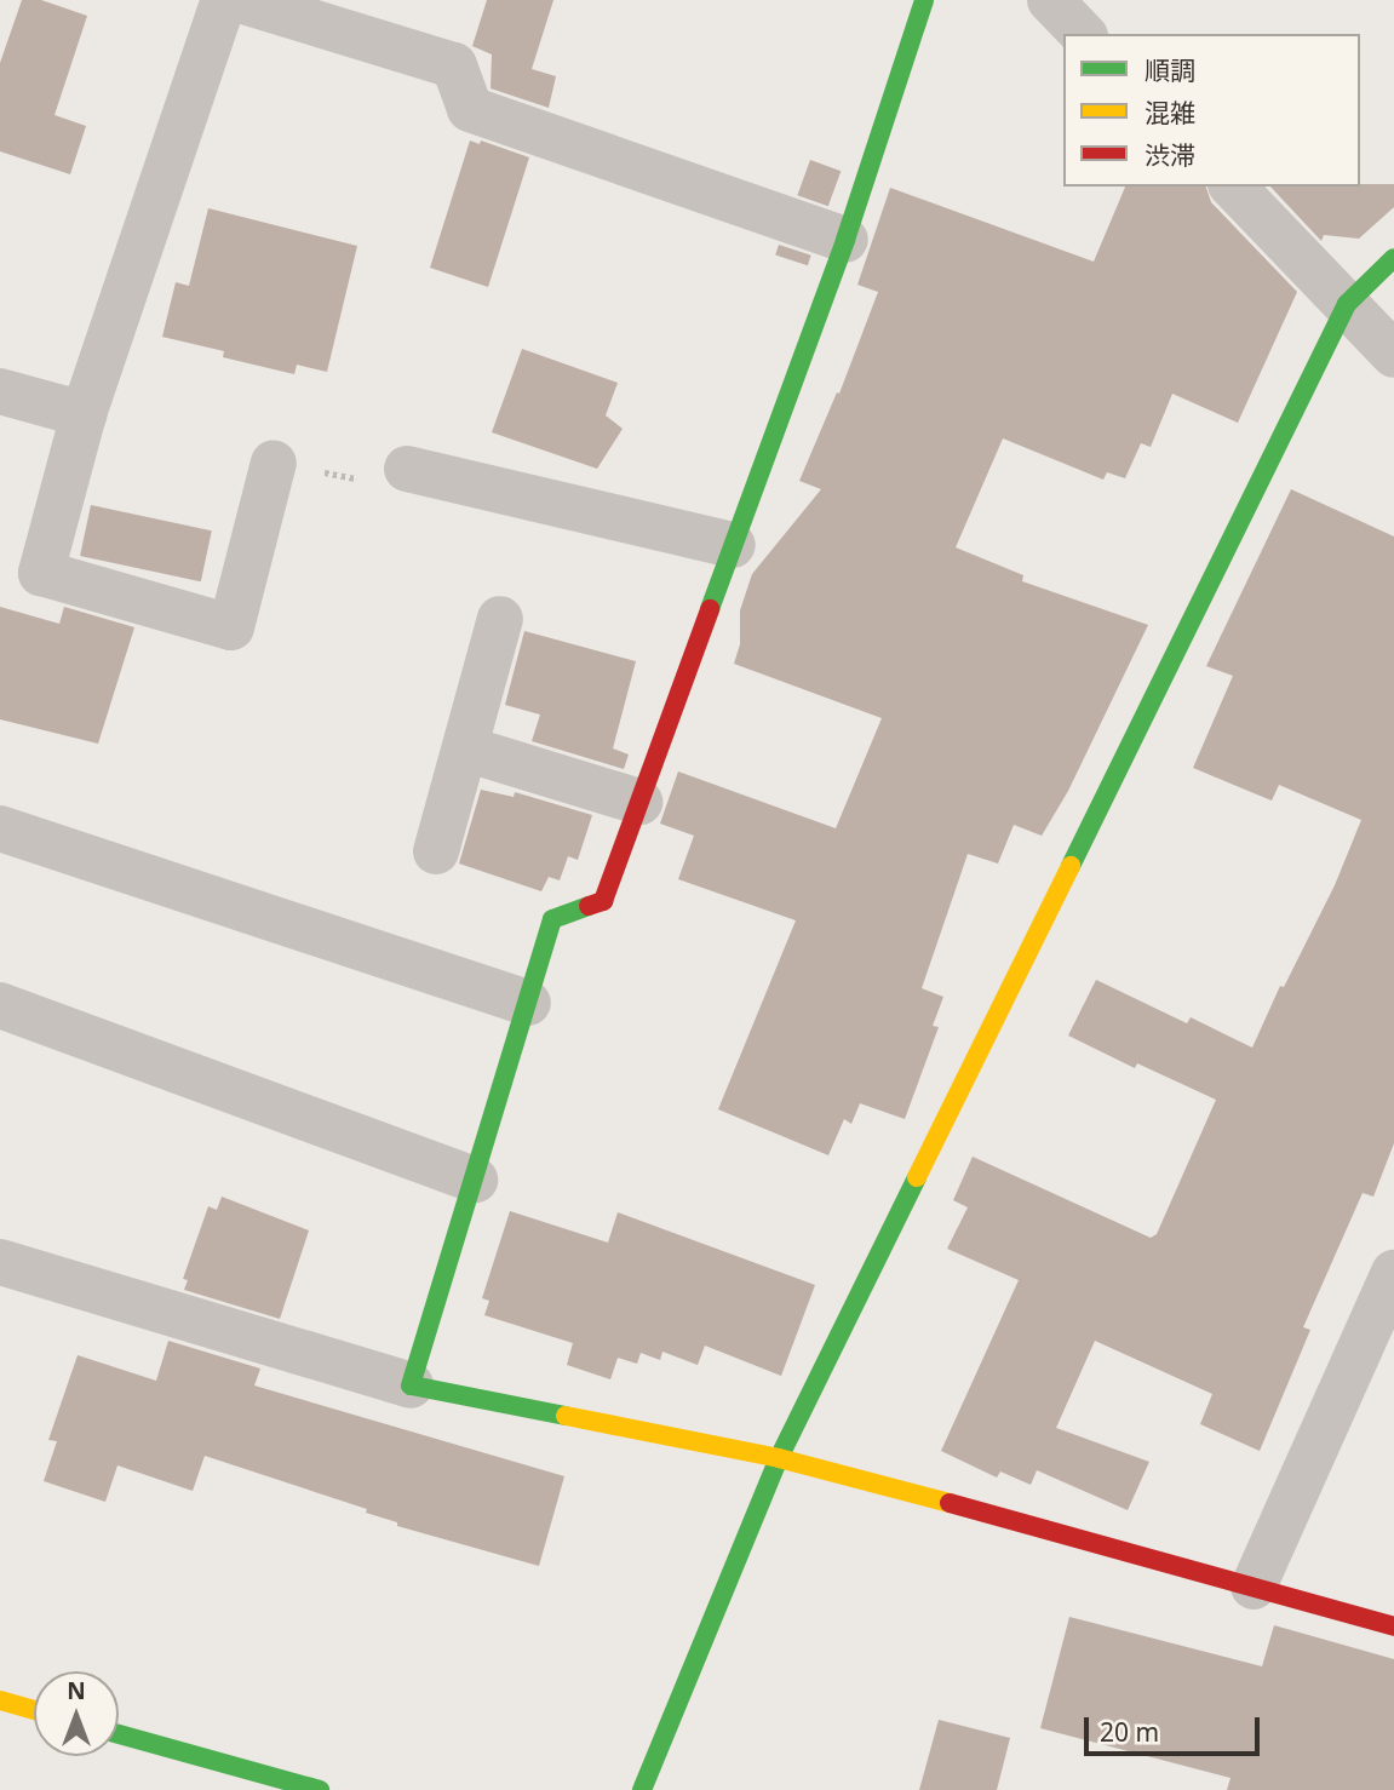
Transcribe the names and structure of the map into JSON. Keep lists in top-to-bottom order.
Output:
{
  "legend": ["順調", "混雑", "渋滞"],
  "scale_bar": "20 m",
  "north": "top"
}
